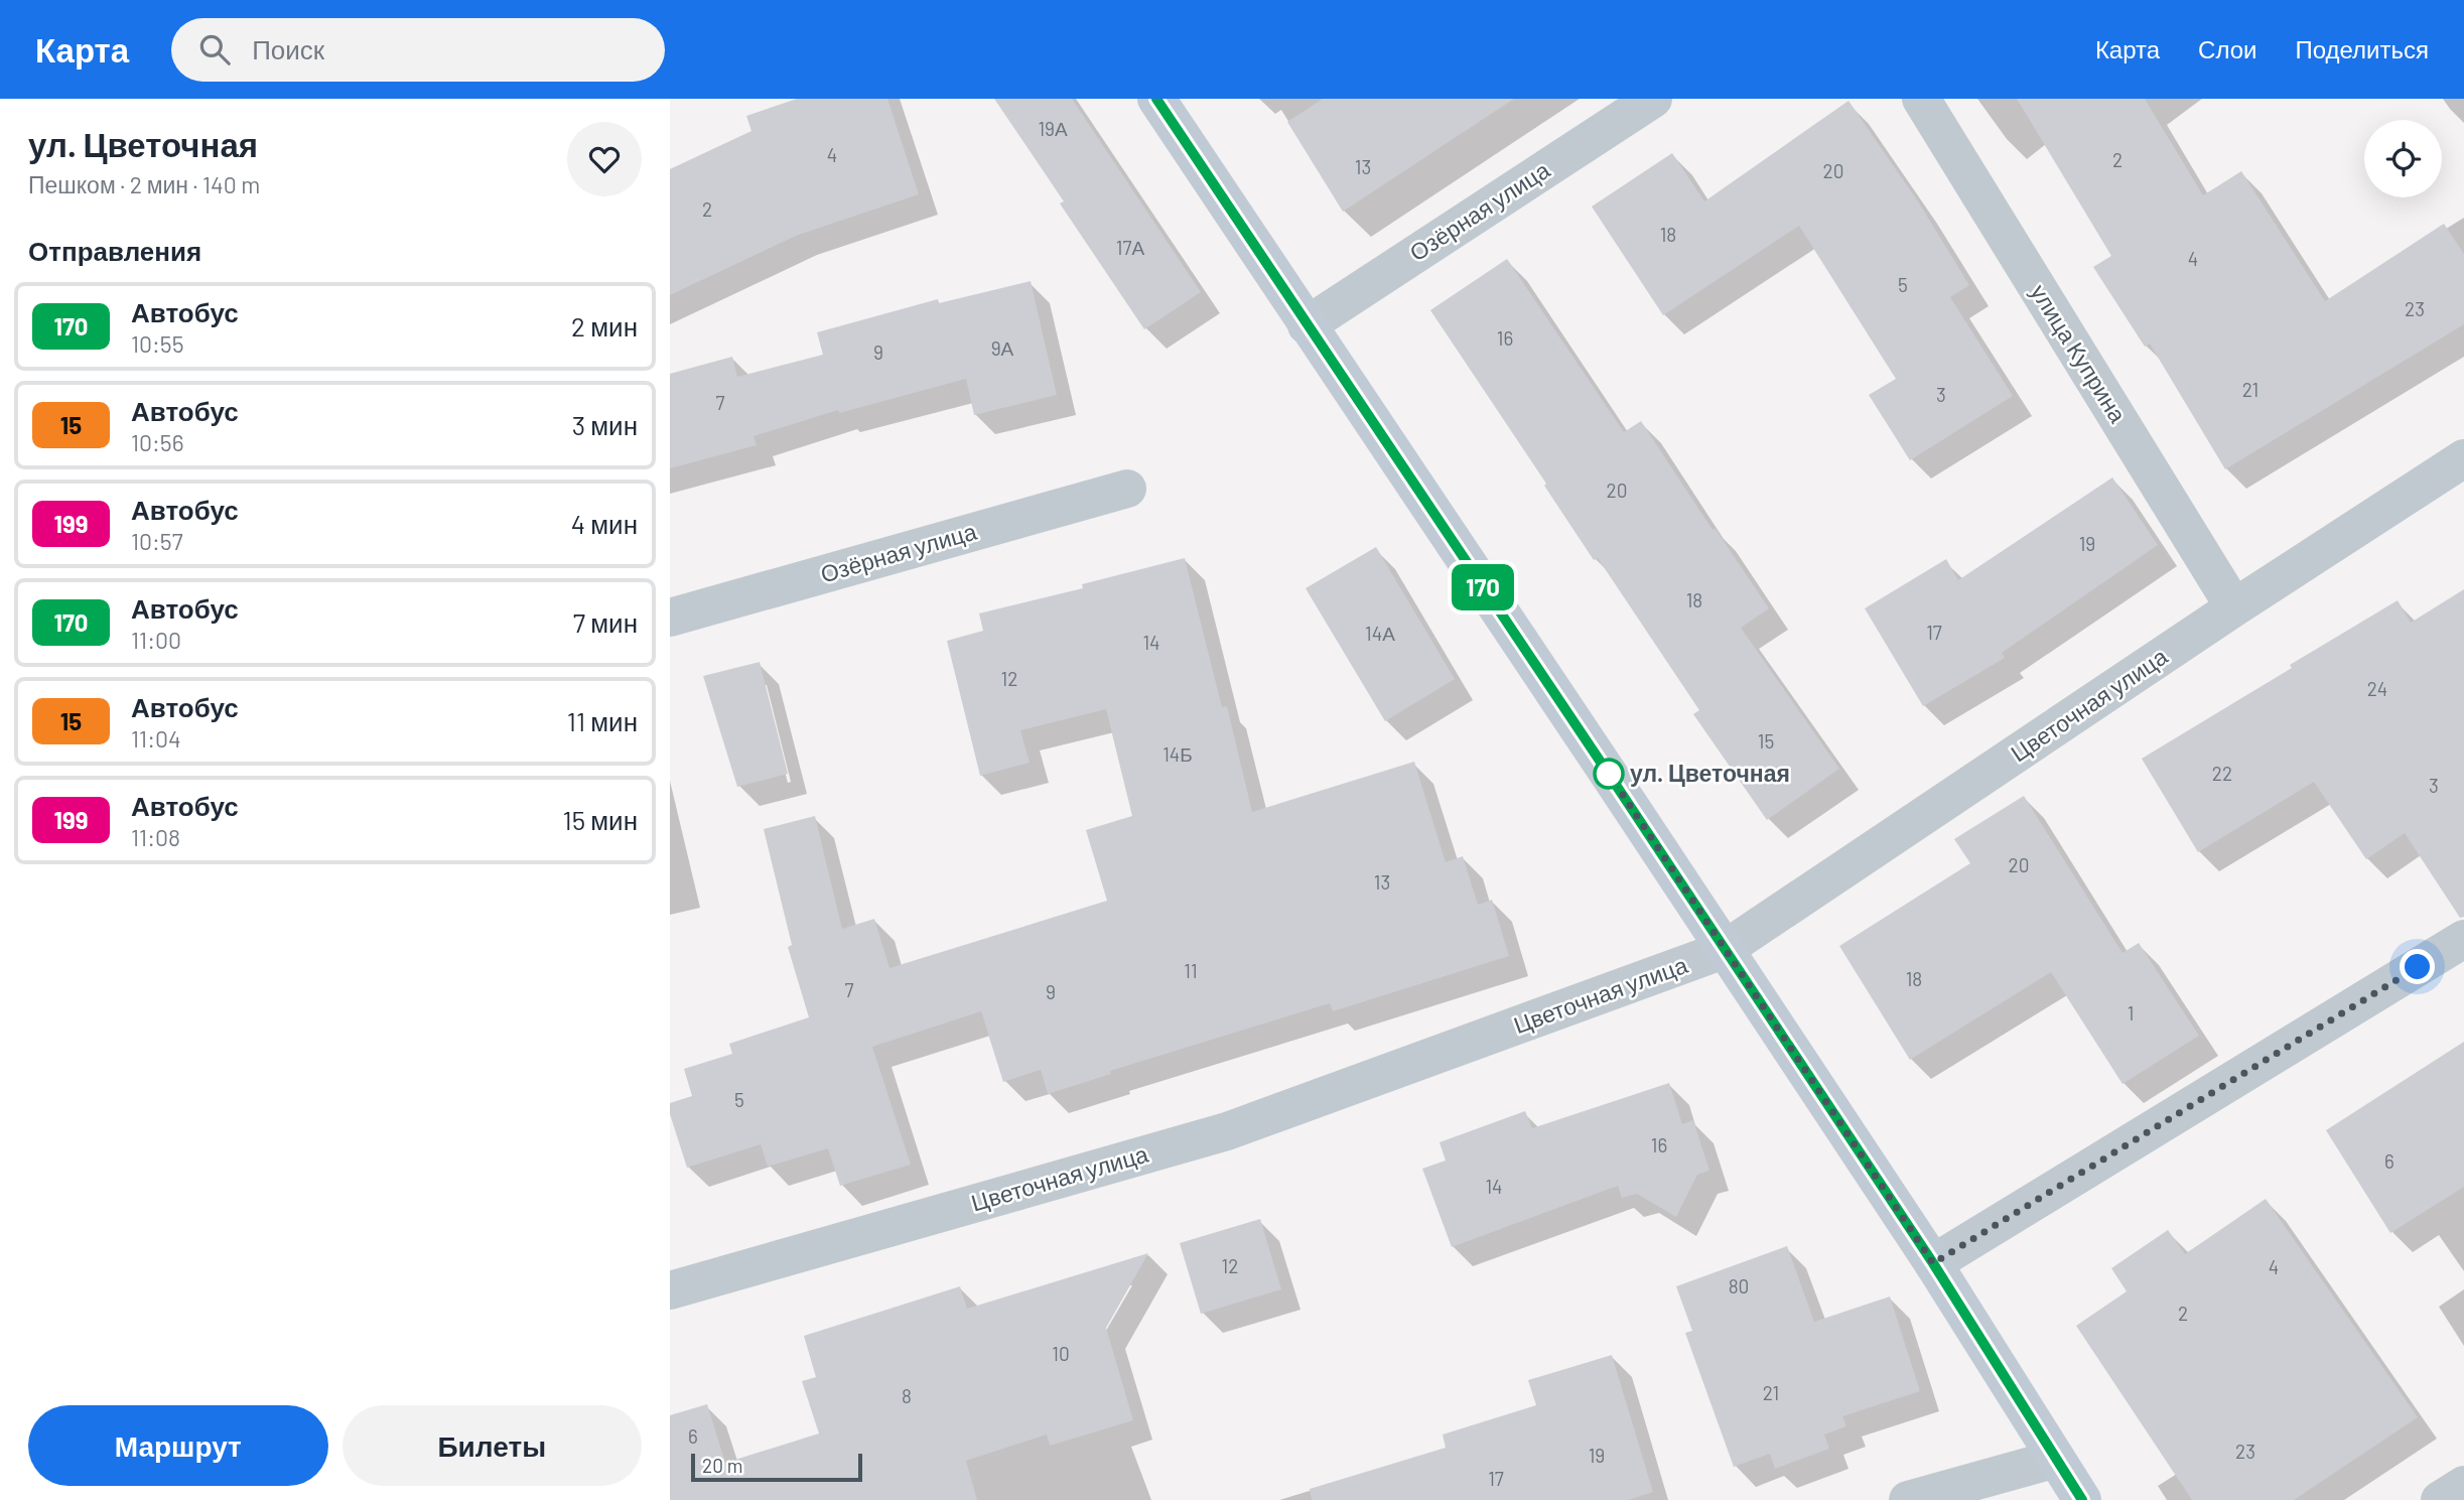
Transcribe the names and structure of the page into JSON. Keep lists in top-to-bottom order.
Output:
{
  "streets": {
    "street": ["Озёрная улица", "улица Куприна", "Цветочная улица"]
  },
  "crossings": [
    ["улица Куприна", "Цветочная улица"]
  ],
  "places": ["ул. Цветочная"],
  "lines": ["bus line 170"],
  "house_numbers": [
    "19А",
    "4",
    "2",
    "13",
    "20",
    "2",
    "18",
    "17А",
    "4",
    "5",
    "23",
    "16",
    "9А",
    "9",
    "21",
    "3",
    "7",
    "20",
    "19",
    "18",
    "17",
    "14А",
    "14",
    "12",
    "24",
    "15",
    "14Б",
    "22",
    "3",
    "20",
    "13",
    "11",
    "18",
    "7",
    "9",
    "1",
    "5",
    "16",
    "6",
    "14",
    "12",
    "4",
    "80",
    "2",
    "10",
    "21",
    "8",
    "6",
    "23",
    "19",
    "17"
  ],
  "scale_bar": "20 m",
  "page": {
    "header": "Карта",
    "search": "Поиск",
    "nav": ["Карта", "Слои", "Поделиться"],
    "heading": [
      ["ул. Цветочная", "Пешком · 2 мин · 140 m"],
      "Отправления"
    ],
    "on_map": "170",
    "list": [
      {
        "mark": "170",
        "name": "Автобус",
        "note": "10:55",
        "value": "2 мин"
      },
      {
        "mark": "15",
        "name": "Автобус",
        "note": "10:56",
        "value": "3 мин"
      },
      {
        "mark": "199",
        "name": "Автобус",
        "note": "10:57",
        "value": "4 мин"
      },
      {
        "mark": "170",
        "name": "Автобус",
        "note": "11:00",
        "value": "7 мин"
      },
      {
        "mark": "15",
        "name": "Автобус",
        "note": "11:04",
        "value": "11 мин"
      },
      {
        "mark": "199",
        "name": "Автобус",
        "note": "11:08",
        "value": "15 мин"
      }
    ],
    "buttons": ["Маршрут", "Билеты"],
    "scale": "20 m"
  }
}
